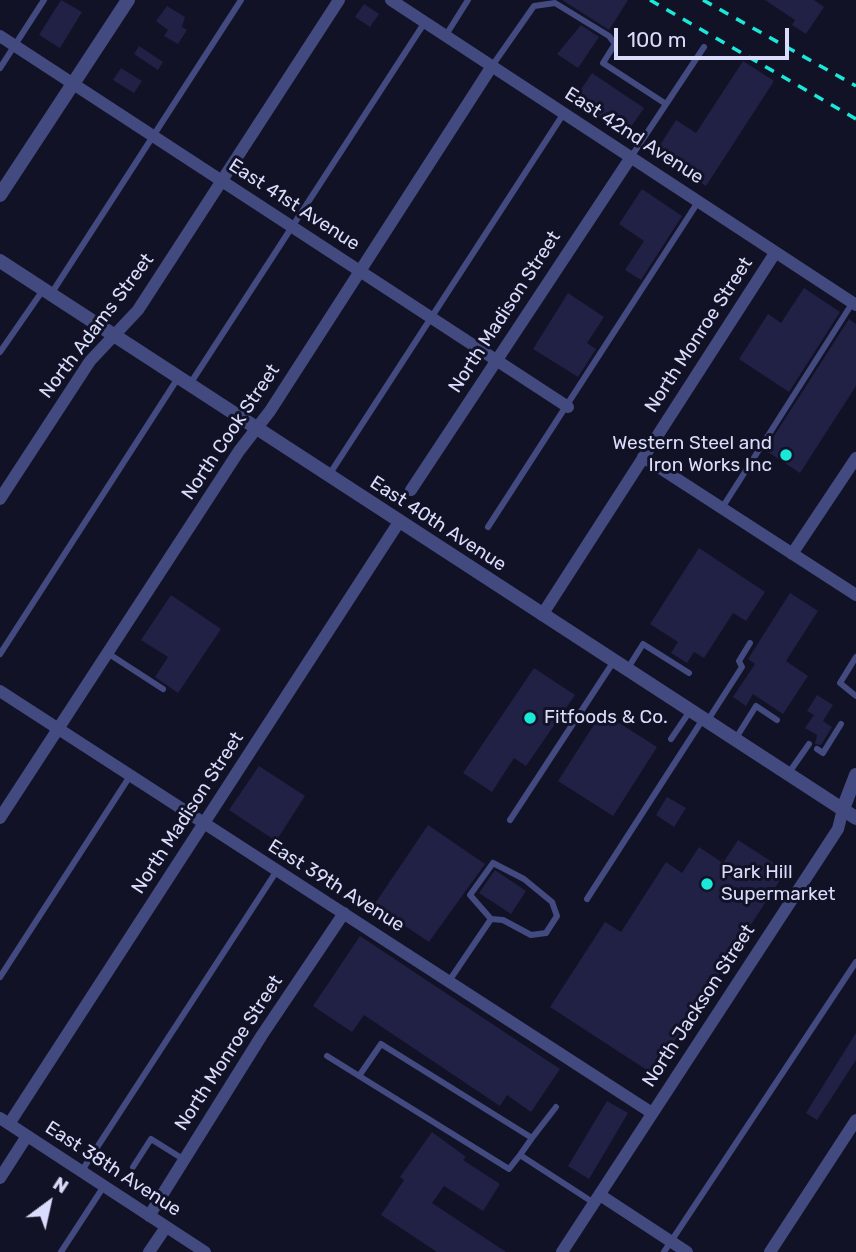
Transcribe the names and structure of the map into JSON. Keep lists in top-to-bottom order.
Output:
{
  "streets": {
    "street": [
      "East 42nd Avenue",
      "East 41st Avenue",
      "North Madison Street",
      "North Adams Street",
      "North Monroe Street",
      "North Cook Street",
      "East 40th Avenue",
      "East 39th Avenue",
      "North Jackson Street",
      "East 38th Avenue"
    ]
  },
  "crossings": [
    ["East 42nd Avenue", "North Madison Street"],
    ["East 42nd Avenue", "North Monroe Street"],
    ["East 42nd Avenue", "North Cook Street"],
    ["East 41st Avenue", "North Madison Street"],
    ["East 41st Avenue", "North Adams Street"],
    ["East 41st Avenue", "North Cook Street"],
    ["North Madison Street", "East 40th Avenue"],
    ["North Madison Street", "East 39th Avenue"],
    ["North Madison Street", "East 38th Avenue"],
    ["North Adams Street", "East 40th Avenue"],
    ["North Monroe Street", "East 40th Avenue"],
    ["North Monroe Street", "East 39th Avenue"],
    ["North Monroe Street", "East 38th Avenue"],
    ["North Cook Street", "East 40th Avenue"],
    ["North Cook Street", "East 39th Avenue"],
    ["East 40th Avenue", "North Jackson Street"],
    ["East 39th Avenue", "North Jackson Street"]
  ],
  "places": ["Western Steel and Iron Works Inc", "Fitfoods & Co.", "Park Hill Supermarket"],
  "scale_bar": "100 m",
  "north": "top right"
}
